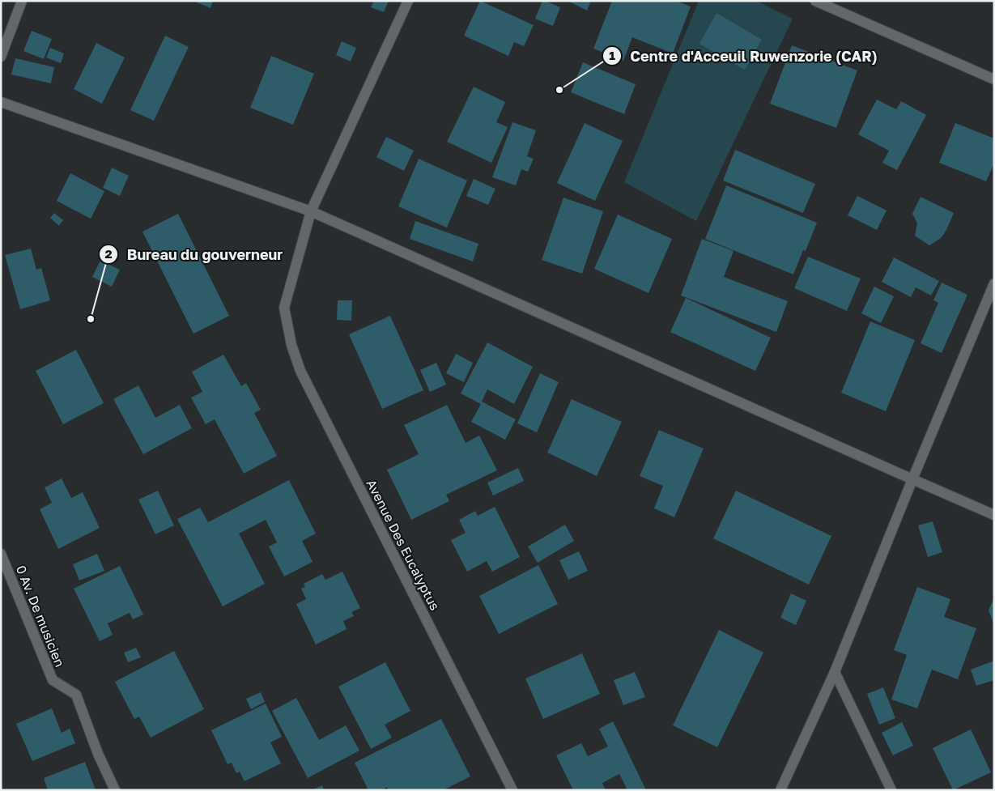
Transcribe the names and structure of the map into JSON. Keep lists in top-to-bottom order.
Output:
{
  "streets": {
    "street": ["Avenue Des Eucalyptus", "0 Av. De musicien"]
  },
  "places": ["Centre d'Acceuil Ruwenzorie (CAR)", "Bureau du gouverneur"]
}
